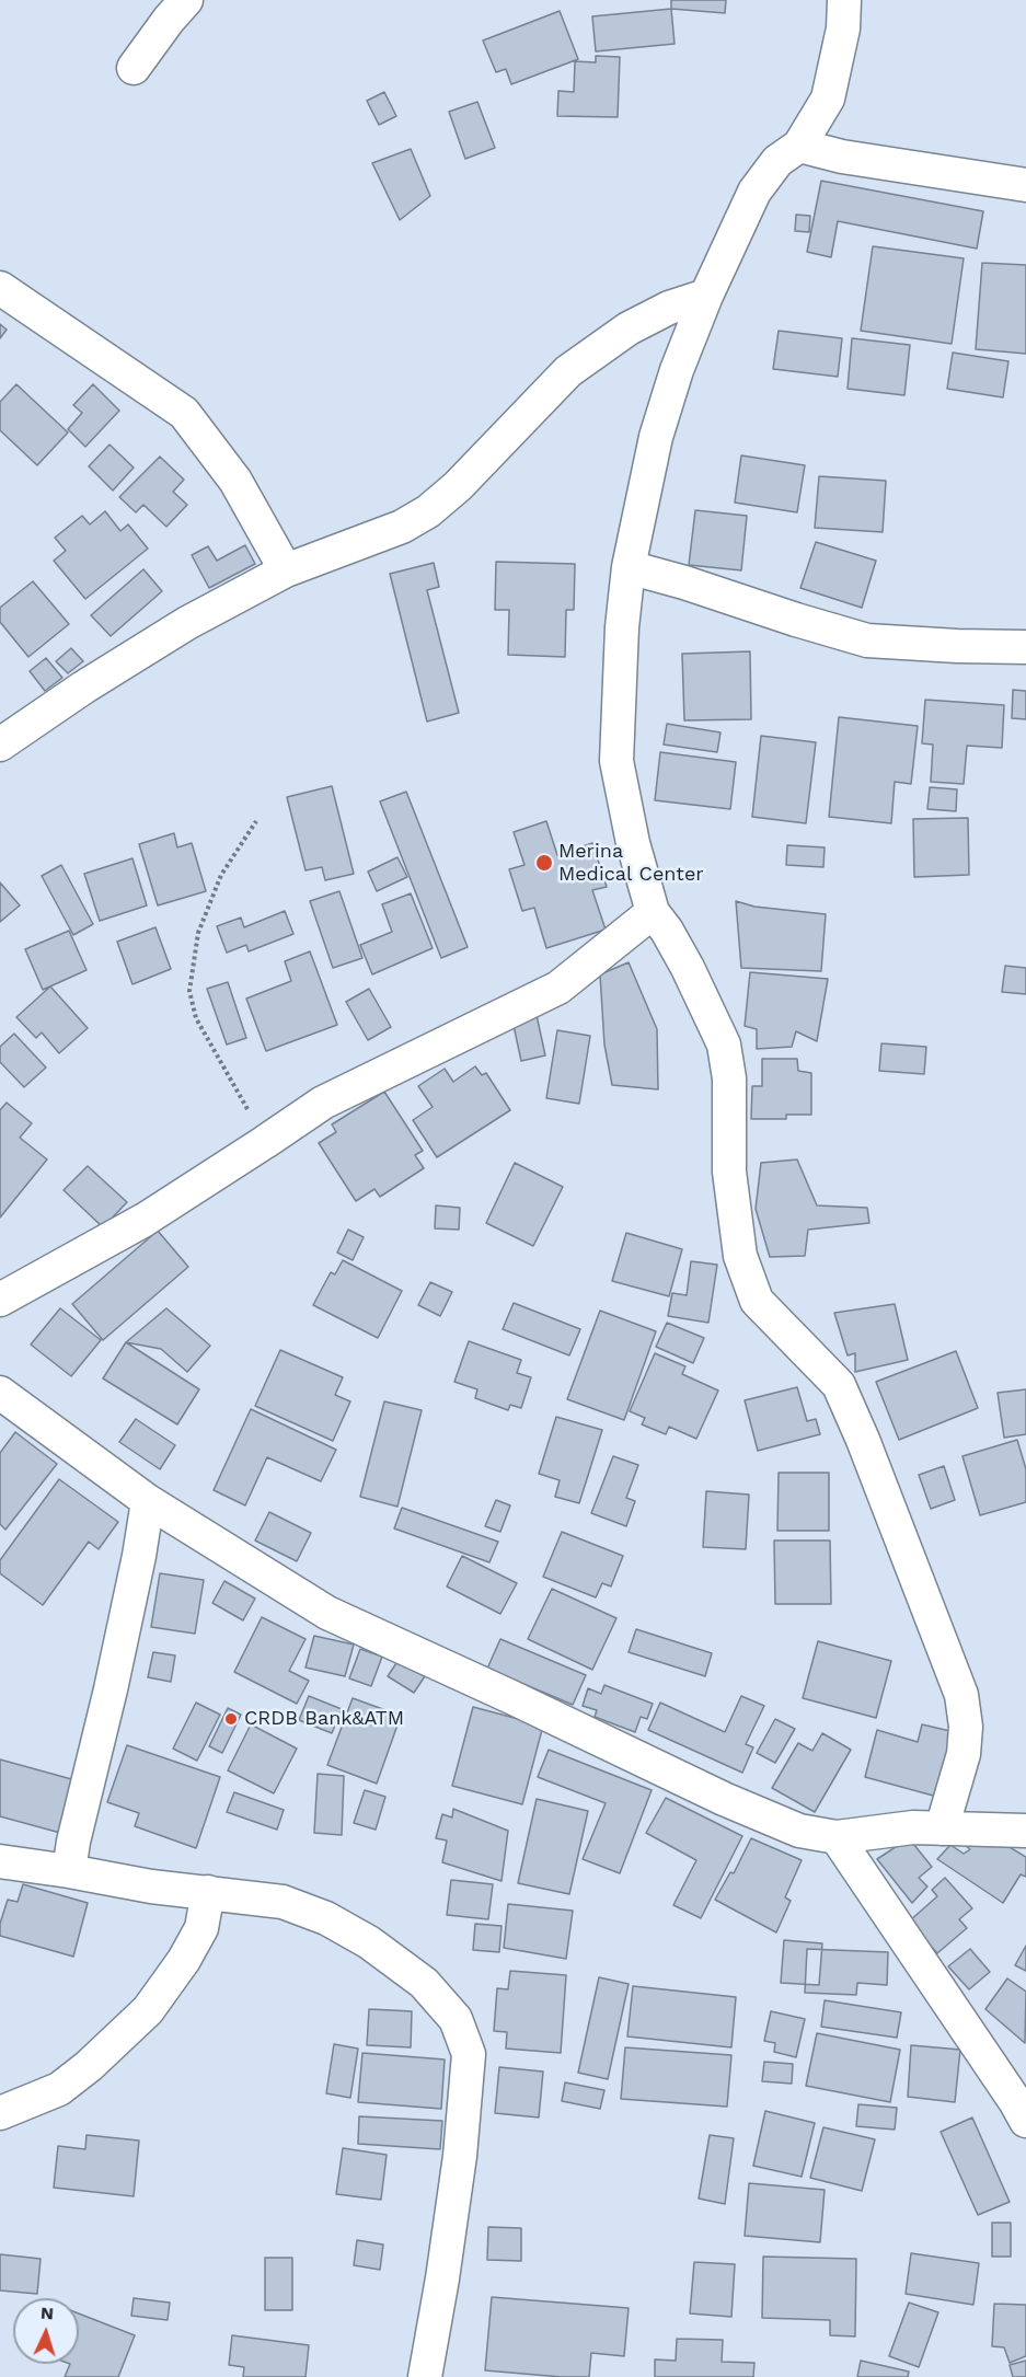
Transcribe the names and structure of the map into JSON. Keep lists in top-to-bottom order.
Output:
{
  "places": ["Merina Medical Center", "CRDB Bank&ATM"],
  "north": "top"
}
